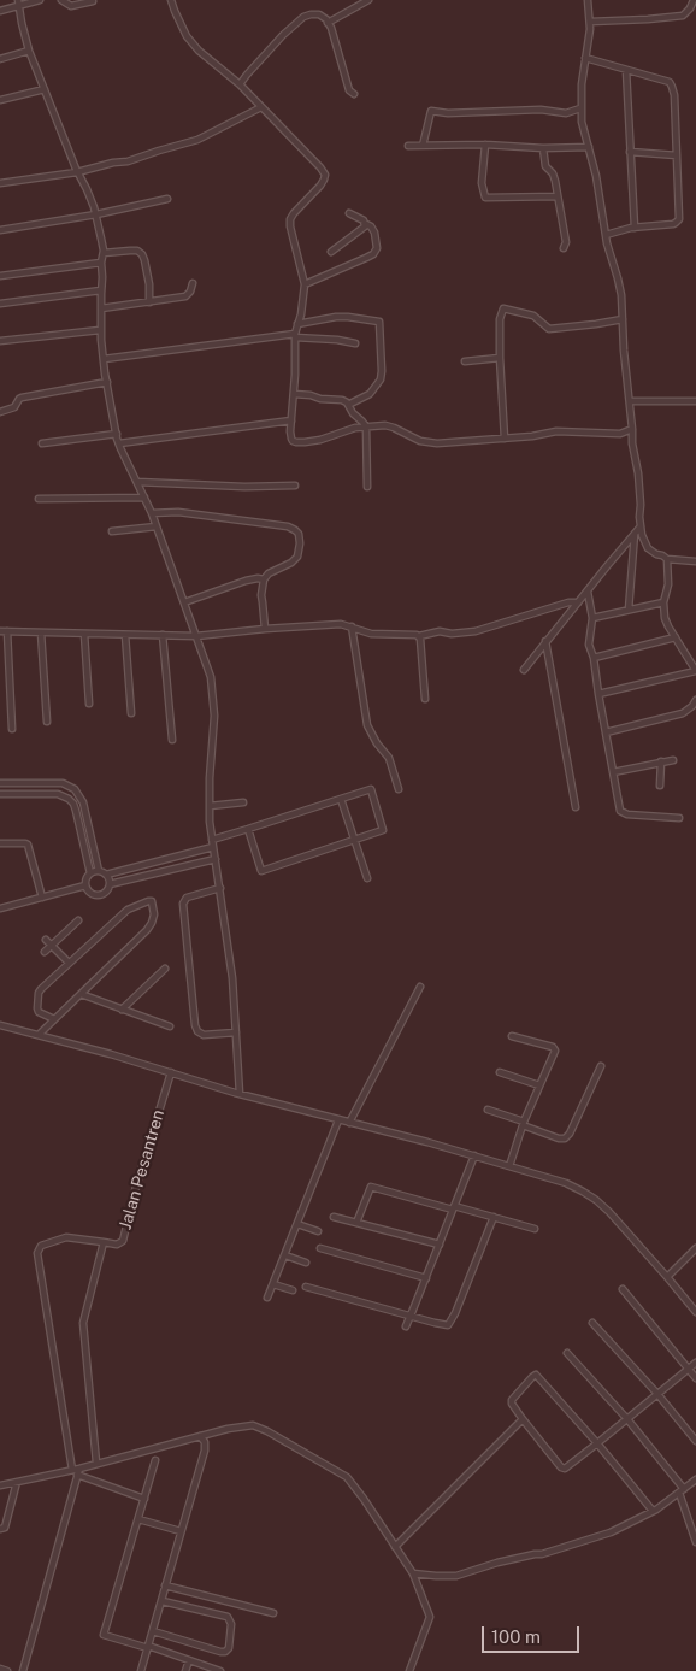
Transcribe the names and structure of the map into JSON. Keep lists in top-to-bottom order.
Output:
{
  "streets": {
    "street": ["Jalan Pesantren"]
  },
  "scale_bar": "100 m"
}
